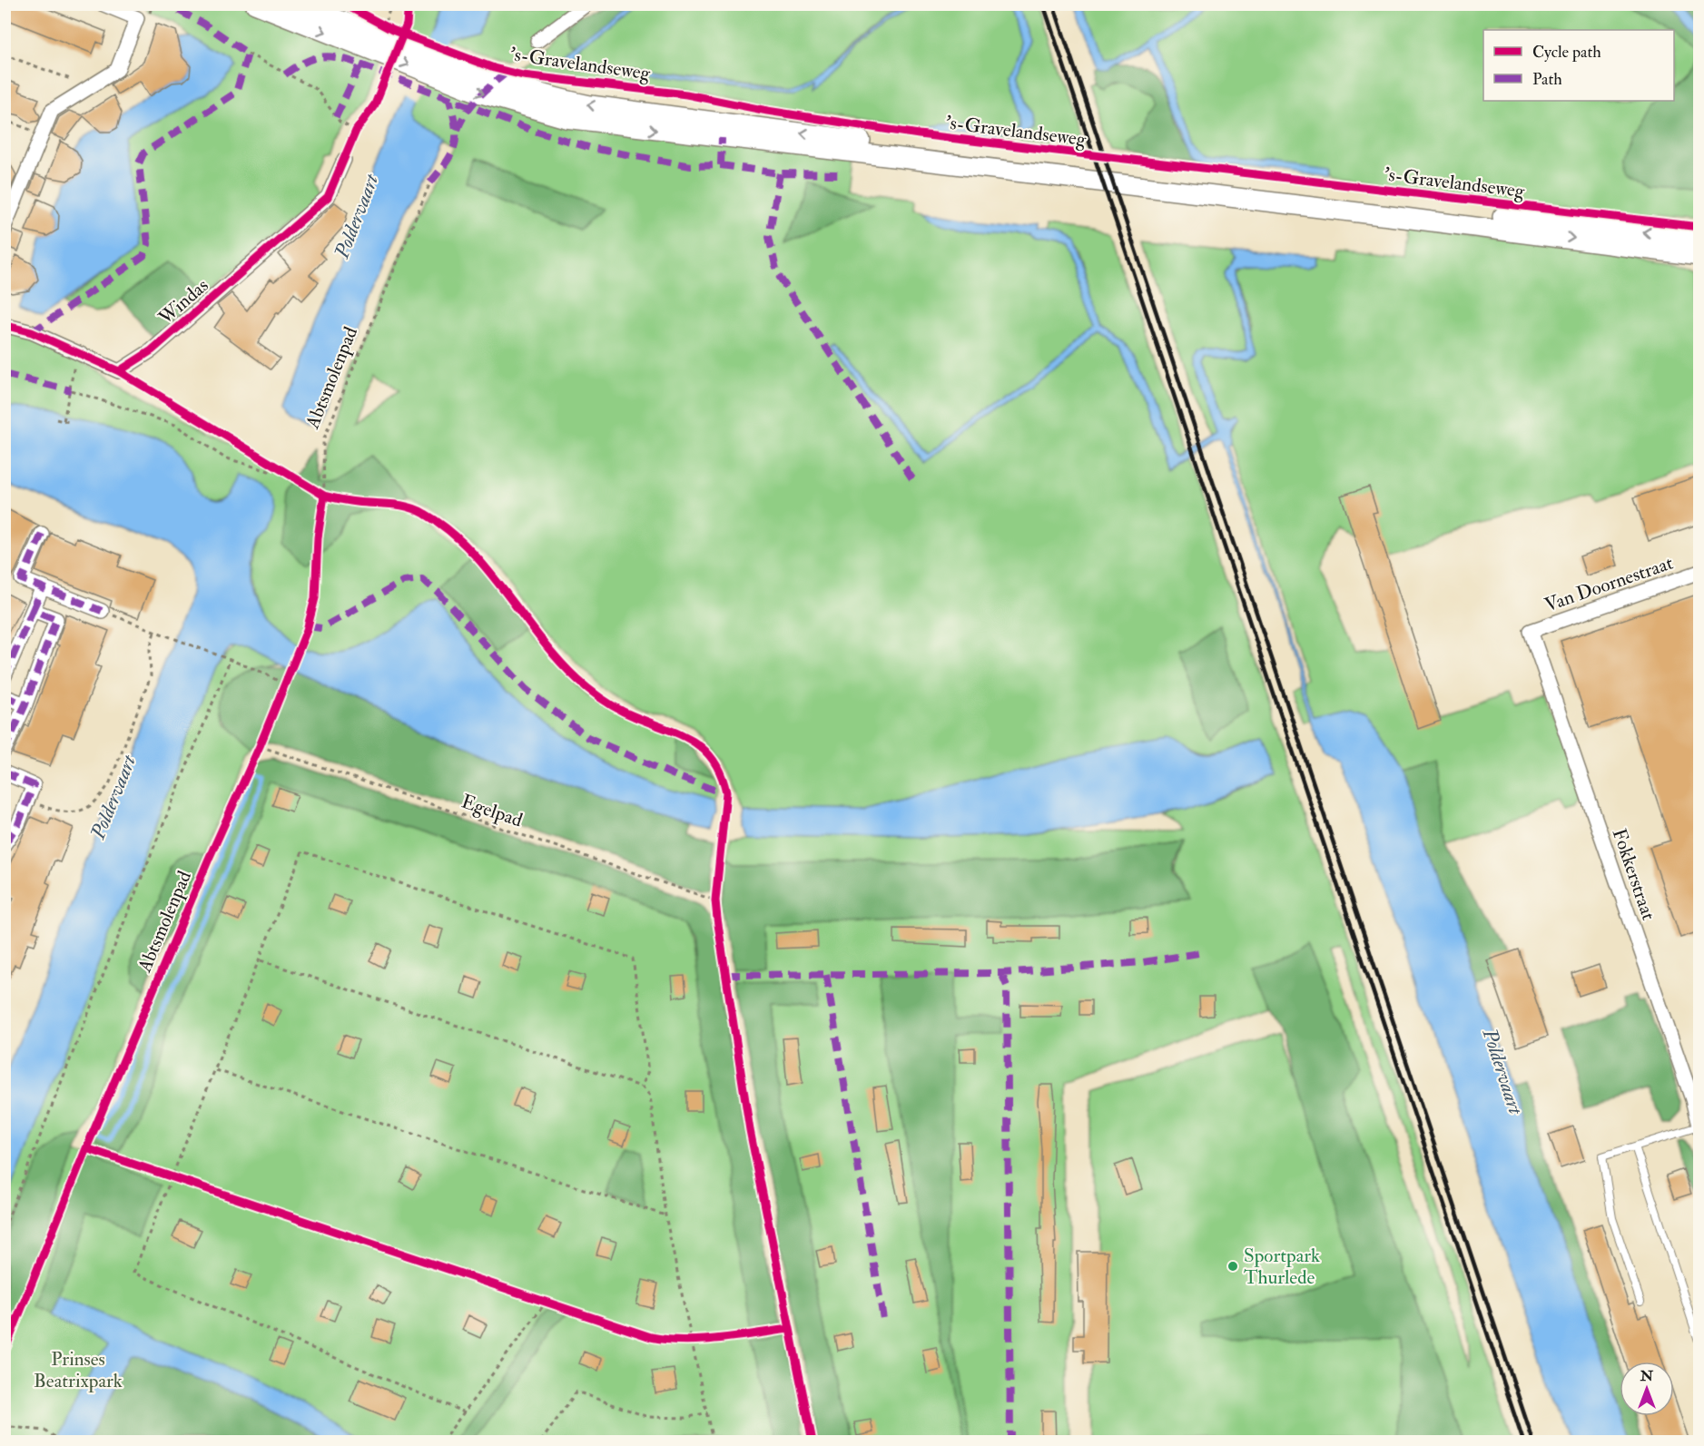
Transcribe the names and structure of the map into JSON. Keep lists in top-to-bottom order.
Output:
{
  "streets": {
    "main road": ["'s-Gravelandseweg"],
    "street": ["Windas", "Van Doornestraat", "Fokkerstraat"],
    "path": ["Egelpad"],
    "cycle path": ["Abtsmolenpad"]
  },
  "crossings": [
    ["Van Doornestraat", "Fokkerstraat"]
  ],
  "water": ["Poldervaart"],
  "parks": ["Prinses Beatrixpark"],
  "places": ["Sportpark Thurlede"],
  "legend": ["Cycle path", "Path"],
  "north": "top"
}
